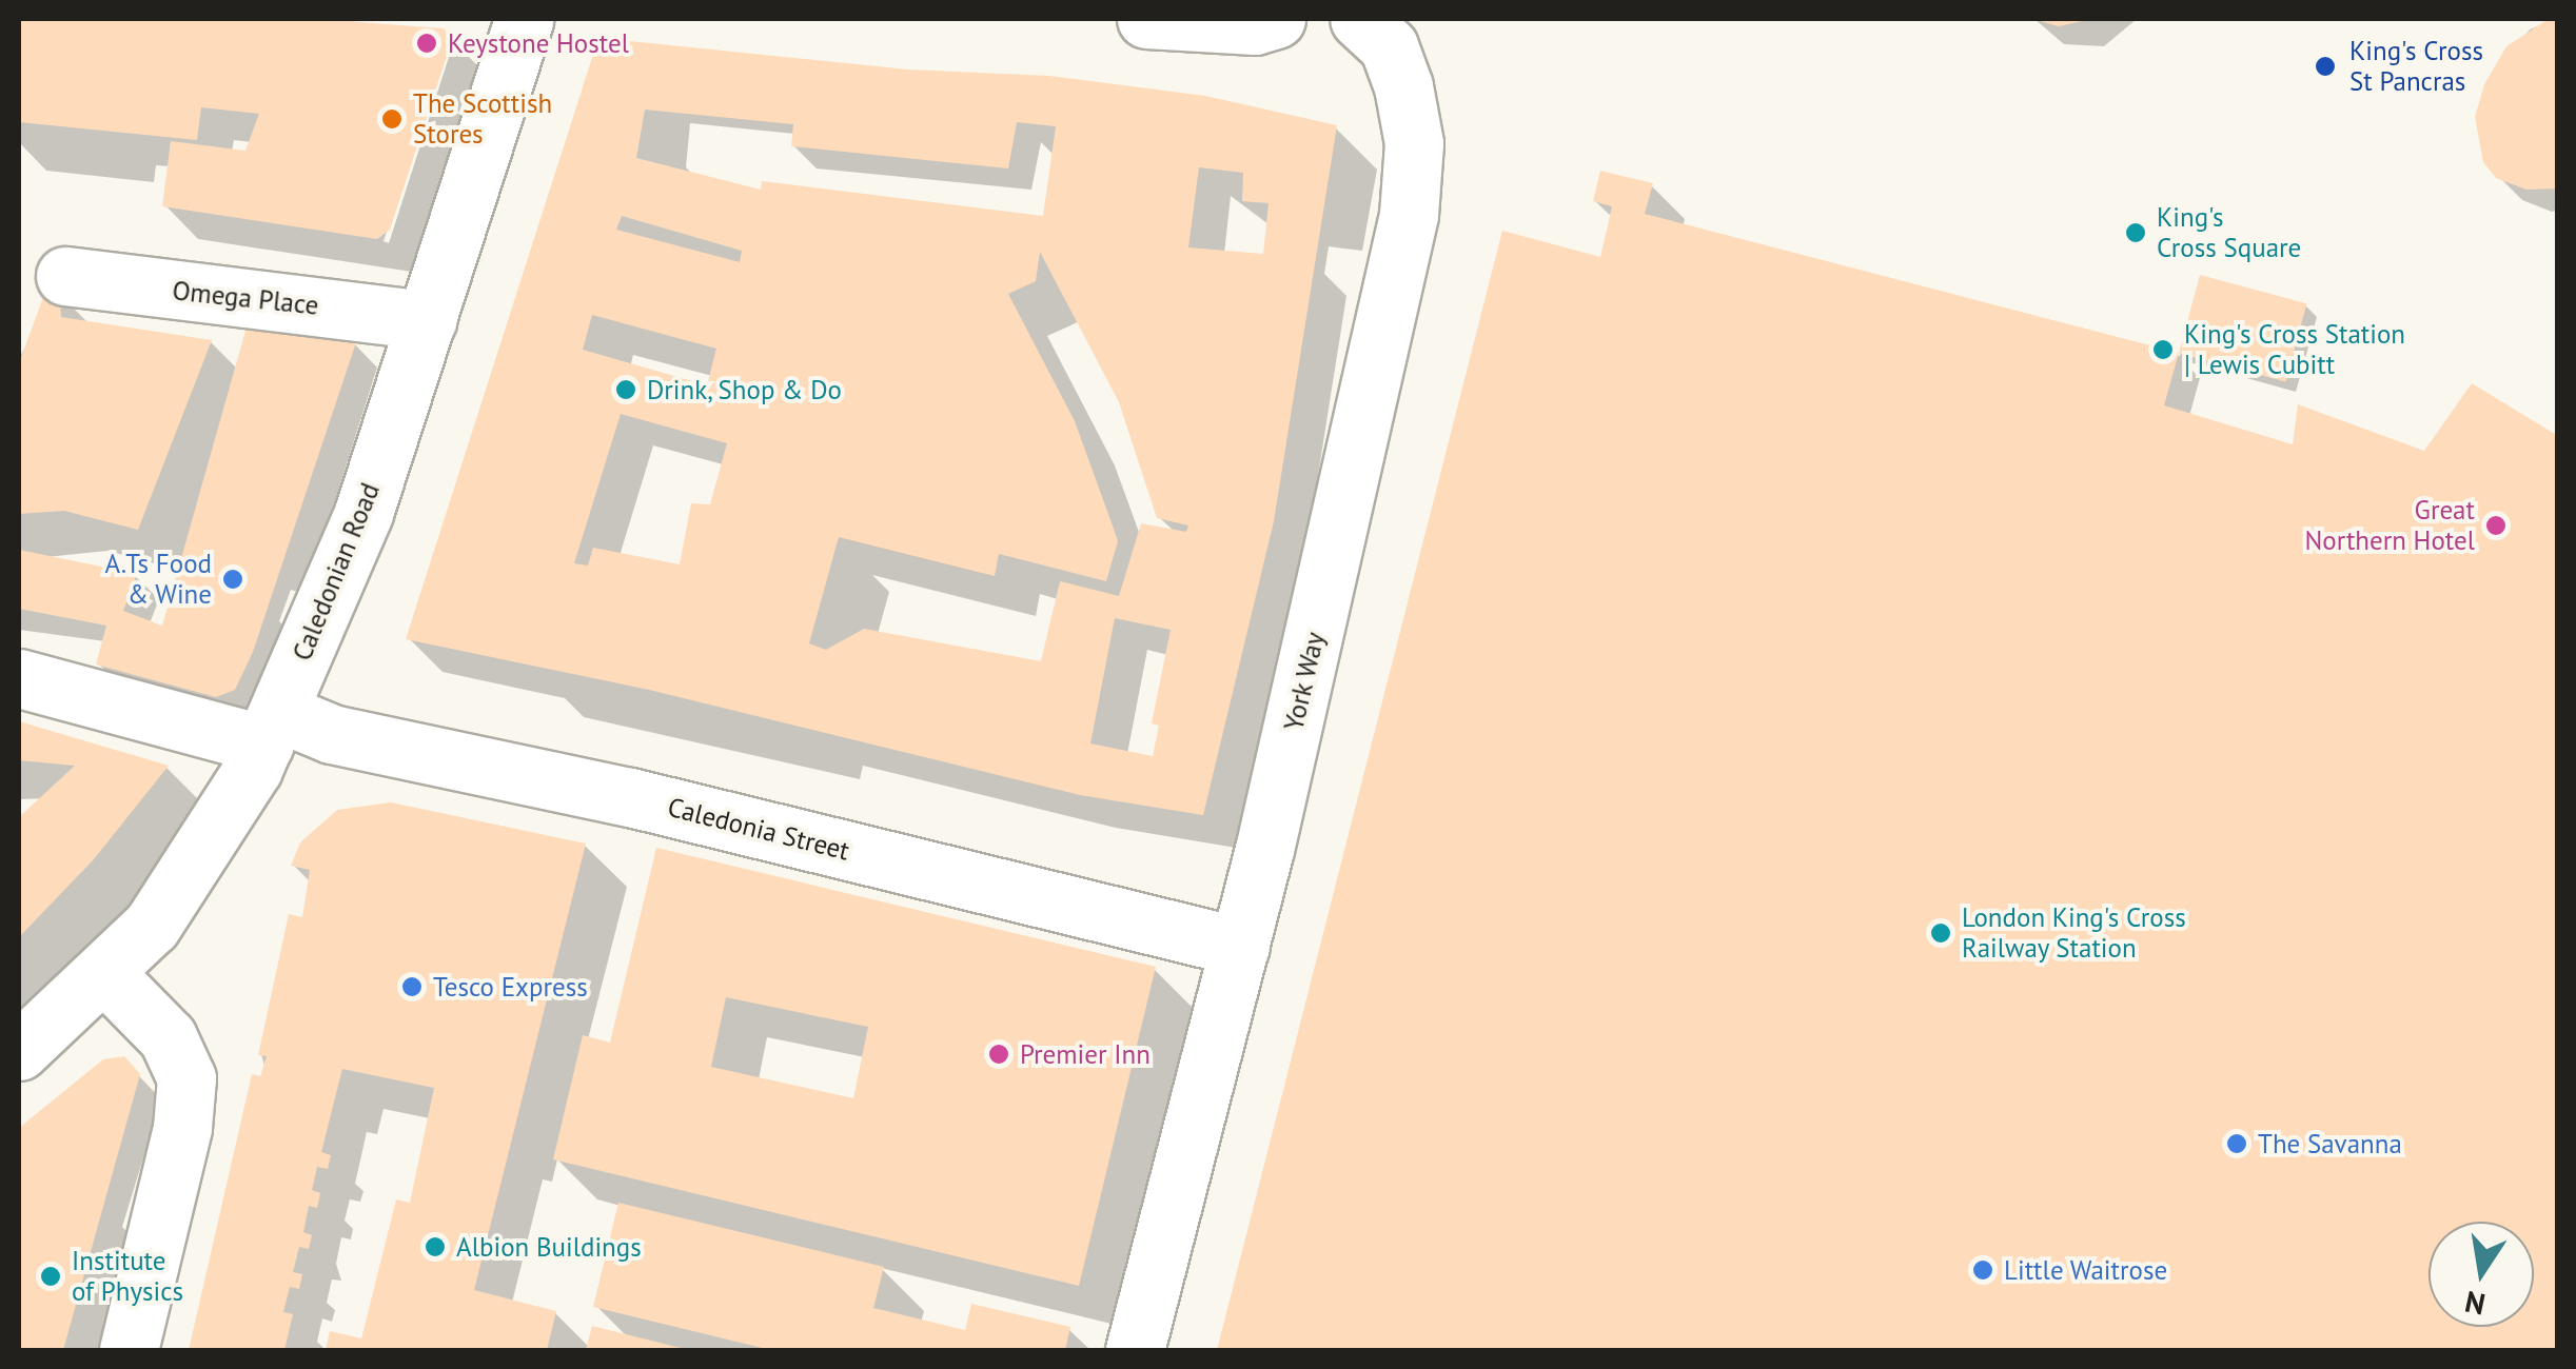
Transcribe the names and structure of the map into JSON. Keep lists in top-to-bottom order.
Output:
{
  "streets": {
    "main road": [
      "Omega Place",
      "Caledonian Road",
      "York Way",
      "Caledonia Street"
    ]
  },
  "crossings": [
    ["Omega Place", "Caledonian Road"],
    ["Caledonian Road", "Caledonia Street"],
    ["York Way", "Caledonia Street"]
  ],
  "places": [
    "Keystone Hostel",
    "King's Cross St Pancras",
    "The Scottish Stores",
    "King's Cross Square",
    "King's Cross Station | Lewis Cubitt",
    "Drink, Shop & Do",
    "Great Northern Hotel",
    "A.Ts Food & Wine",
    "London King's Cross Railway Station",
    "Tesco Express",
    "Premier Inn",
    "The Savanna",
    "Albion Buildings",
    "Little Waitrose",
    "Institute of Physics"
  ],
  "north": "bottom"
}
